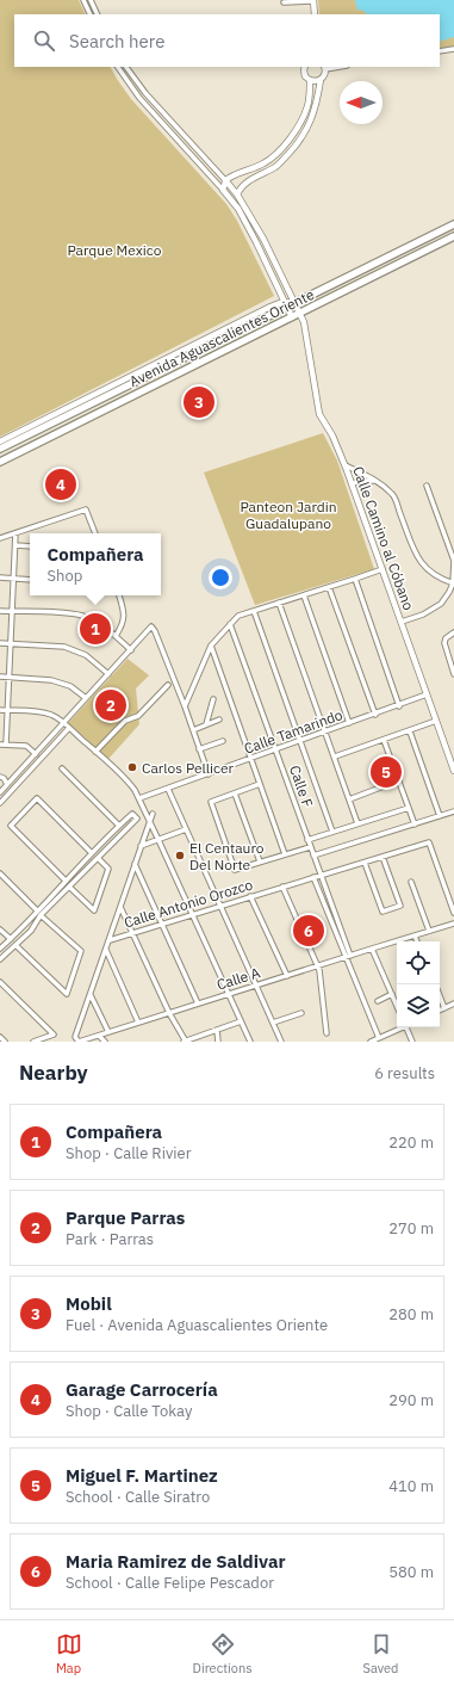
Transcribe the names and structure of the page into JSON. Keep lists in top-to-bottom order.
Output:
{
  "streets": {
    "main road": ["Avenida Aguascalientes Oriente"],
    "street": [
      "Calle Camino al Cóbano",
      "Calle Tamarindo",
      "Calle F",
      "Calle Antonio Orozco",
      "Calle A"
    ]
  },
  "crossings": [
    ["Avenida Aguascalientes Oriente", "Calle Camino al Cóbano"],
    ["Calle Camino al Cóbano", "Calle Tamarindo"],
    ["Calle Tamarindo", "Calle F"],
    ["Calle F", "Calle Antonio Orozco"],
    ["Calle F", "Calle A"]
  ],
  "parks": ["Parque Mexico", "Panteon Jardin Guadalupano"],
  "places": ["Carlos Pellicer", "El Centauro Del Norte"],
  "north": "left",
  "page": {
    "search": "Search here",
    "pins": [
      "3",
      "4",
      "1",
      "2",
      "5",
      "6"
    ],
    "popup": ["Compañera", "Shop"],
    "heading": ["Nearby", "6 results"],
    "list": [
      {
        "mark": "1",
        "name": "Compañera",
        "note": "Shop · Calle Rivier",
        "value": "220 m"
      },
      {
        "mark": "2",
        "name": "Parque Parras",
        "note": "Park · Parras",
        "value": "270 m"
      },
      {
        "mark": "3",
        "name": "Mobil",
        "note": "Fuel · Avenida Aguascalientes Oriente",
        "value": "280 m"
      },
      {
        "mark": "4",
        "name": "Garage Carrocería",
        "note": "Shop · Calle Tokay",
        "value": "290 m"
      },
      {
        "mark": "5",
        "name": "Miguel F. Martinez",
        "note": "School · Calle Siratro",
        "value": "410 m"
      },
      {
        "mark": "6",
        "name": "Maria Ramirez de Saldivar",
        "note": "School · Calle Felipe Pescador",
        "value": "580 m"
      }
    ],
    "nav": ["Map", "Directions", "Saved"]
  }
}
